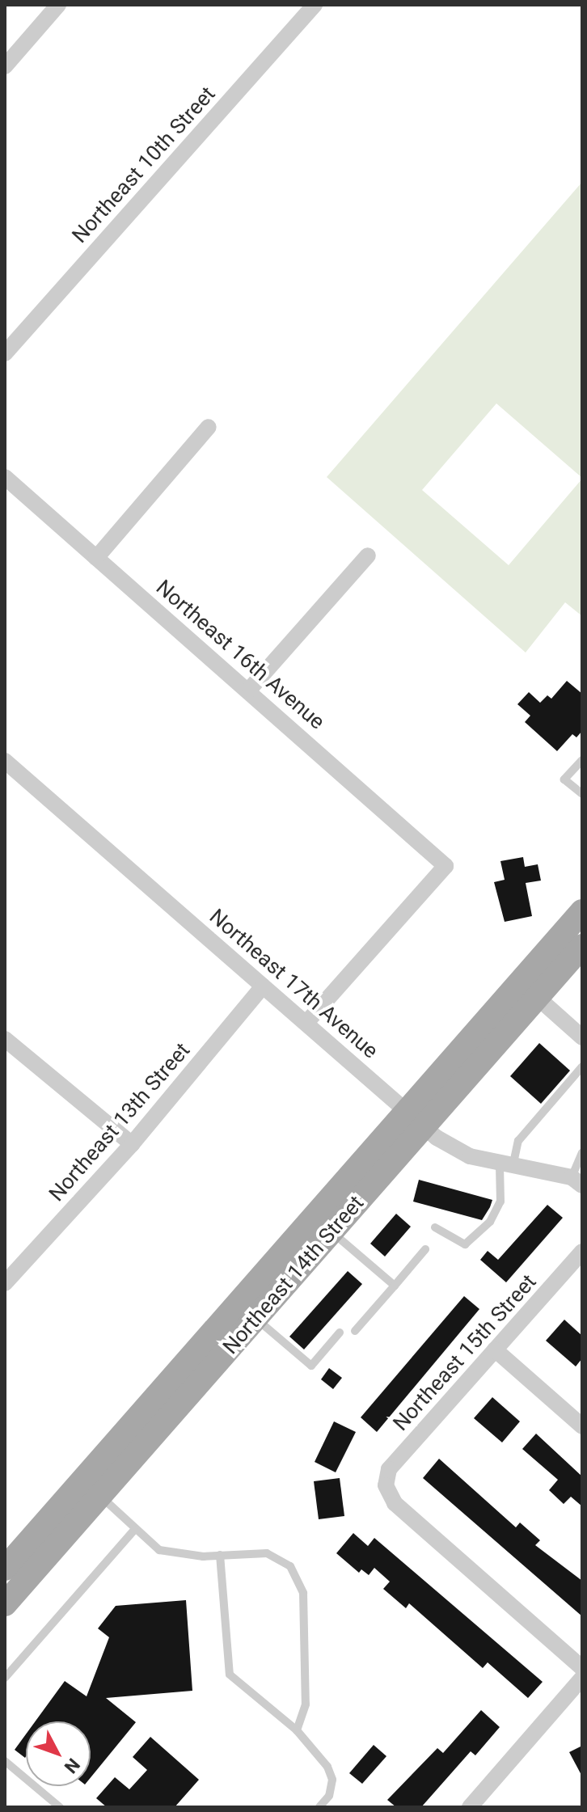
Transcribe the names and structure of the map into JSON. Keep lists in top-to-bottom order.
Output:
{
  "streets": {
    "main road": ["Northeast 14th Street"],
    "street": [
      "Northeast 10th Street",
      "Northeast 16th Avenue",
      "Northeast 17th Avenue",
      "Northeast 13th Street",
      "Northeast 15th Street"
    ]
  },
  "crossings": [
    ["Northeast 16th Avenue", "Northeast 17th Avenue"],
    ["Northeast 17th Avenue", "Northeast 13th Street"],
    ["Northeast 17th Avenue", "Northeast 14th Street"]
  ],
  "north": "bottom right"
}
